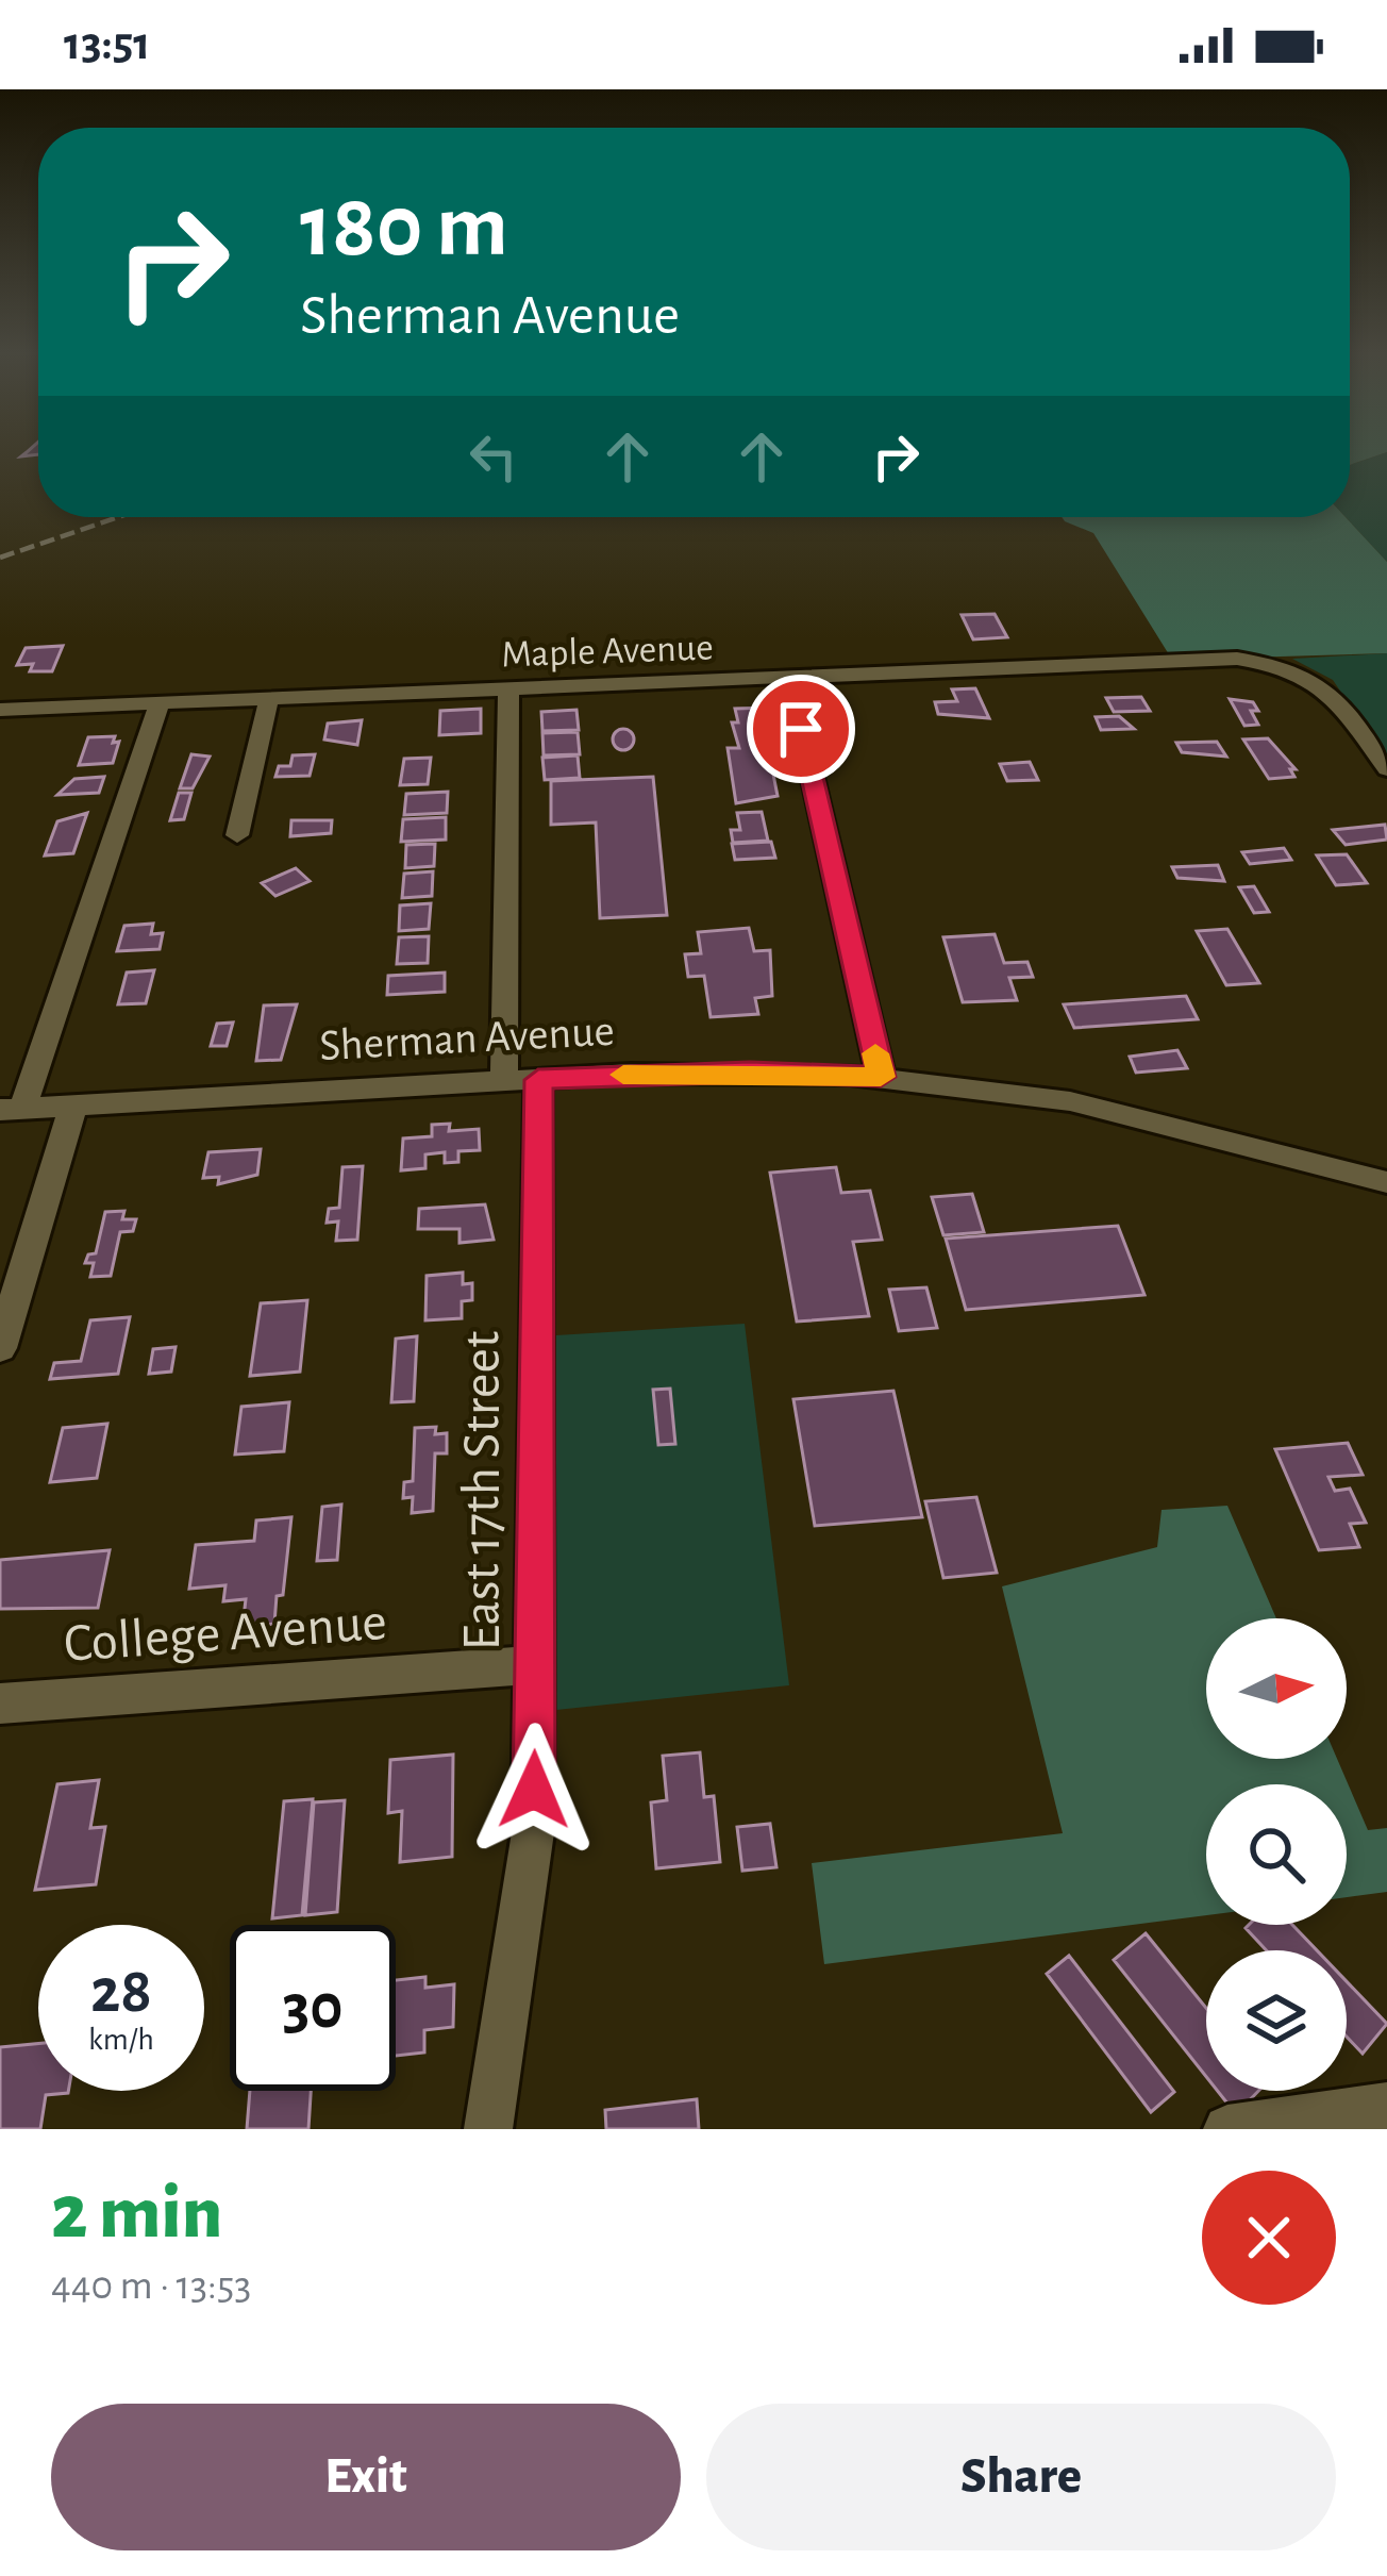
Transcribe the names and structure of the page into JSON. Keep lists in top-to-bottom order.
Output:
{
  "streets": {
    "street": [
      "Maple Avenue",
      "Sherman Avenue",
      "East 17th Street",
      "College Avenue"
    ]
  },
  "crossings": [
    ["Maple Avenue", "East 17th Street"],
    ["Sherman Avenue", "East 17th Street"],
    ["East 17th Street", "College Avenue"]
  ],
  "north": "right",
  "page": {
    "status": "13:51",
    "turn": ["180 m", "Sherman Avenue"],
    "speed": "28 km/h",
    "limit": "30",
    "heading": ["2 min", "440 m · 13:53"],
    "buttons": ["Exit", "Share"]
  }
}
